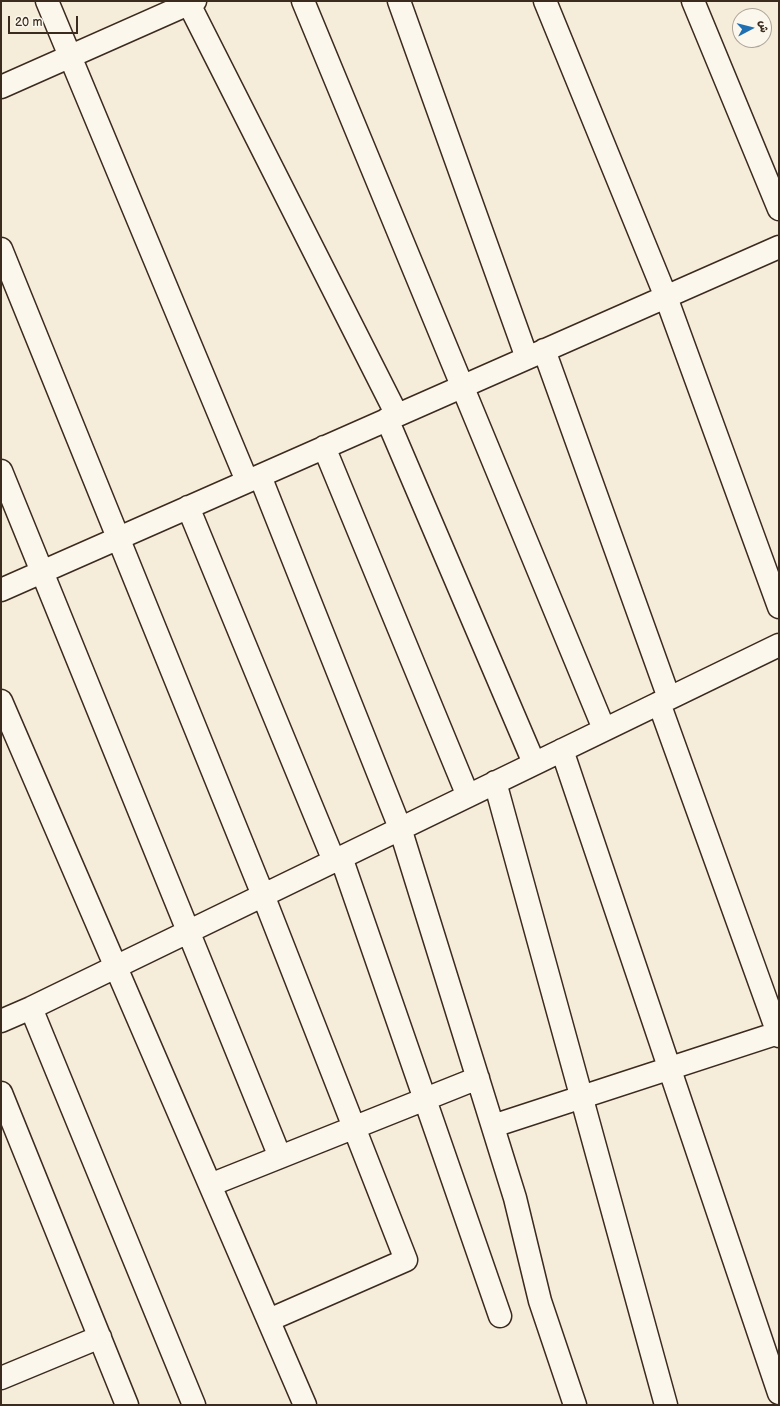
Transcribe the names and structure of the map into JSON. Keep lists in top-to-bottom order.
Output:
{
  "scale_bar": "20 m",
  "north": "right"
}
